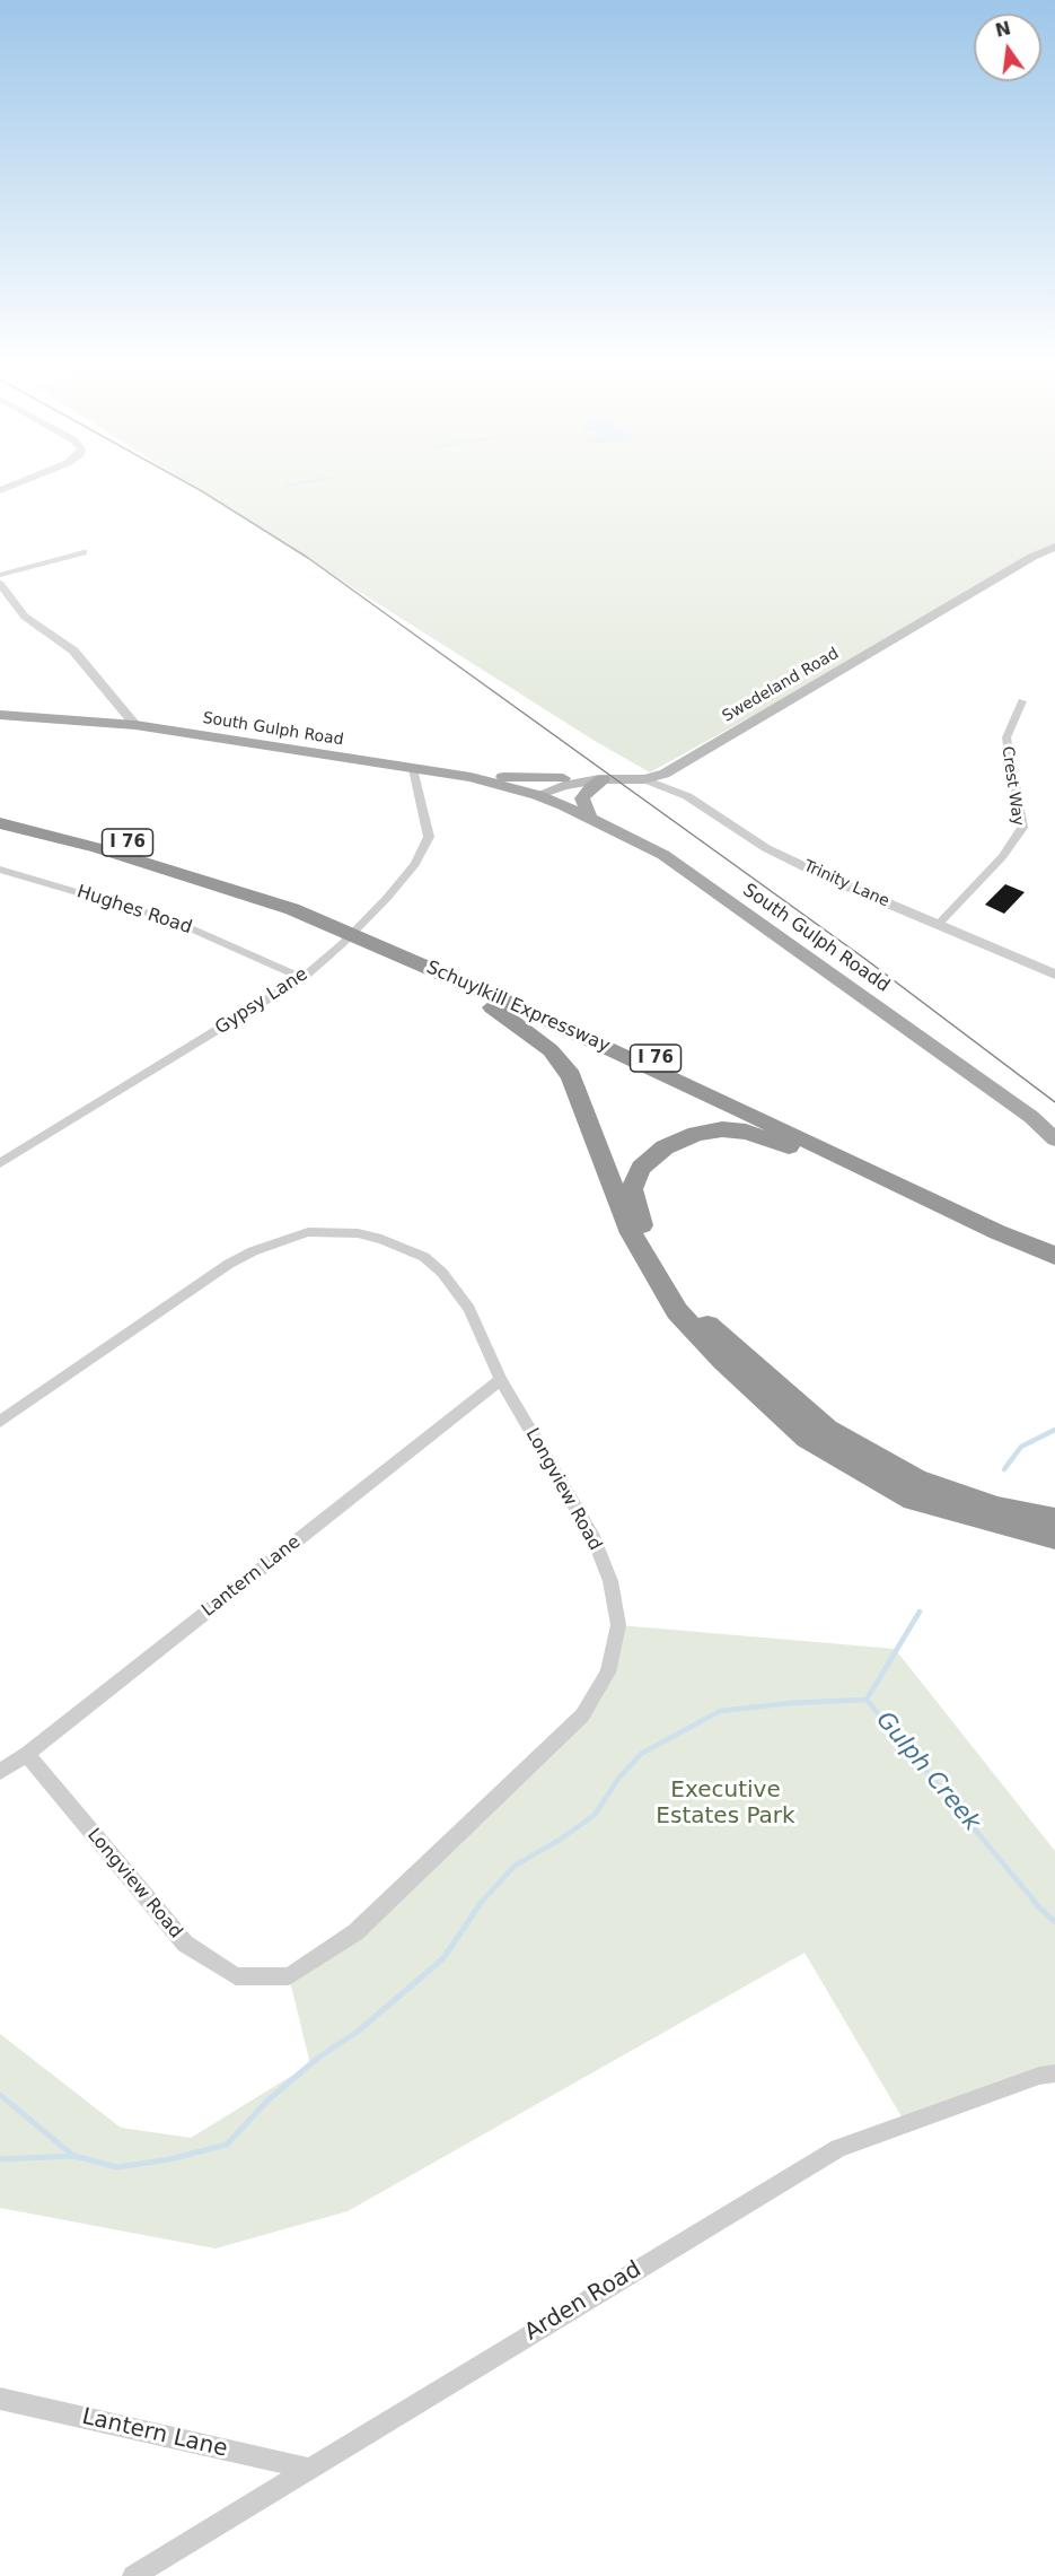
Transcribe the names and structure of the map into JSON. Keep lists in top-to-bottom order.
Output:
{
  "streets": {
    "highway": ["I 76", "Schuylkill Expressway"],
    "main road": ["Swedeland Road", "South Gulph Road", "South Gulph Roadd"],
    "street": [
      "Crest Way",
      "Trinity Lane",
      "Hughes Road",
      "Gypsy Lane",
      "Longview Road",
      "Lantern Lane",
      "Arden Road"
    ]
  },
  "crossings": [
    ["Swedeland Road", "South Gulph Road"],
    ["Swedeland Road", "Trinity Lane"],
    ["Swedeland Road", "South Gulph Roadd"],
    ["South Gulph Road", "South Gulph Roadd"],
    ["South Gulph Road", "Gypsy Lane"],
    ["Crest Way", "Trinity Lane"],
    ["Hughes Road", "Gypsy Lane"],
    ["Longview Road", "Lantern Lane"],
    ["Lantern Lane", "Arden Road"]
  ],
  "water": ["Gulph Creek"],
  "parks": ["Executive Estates Park"],
  "north": "top"
}
